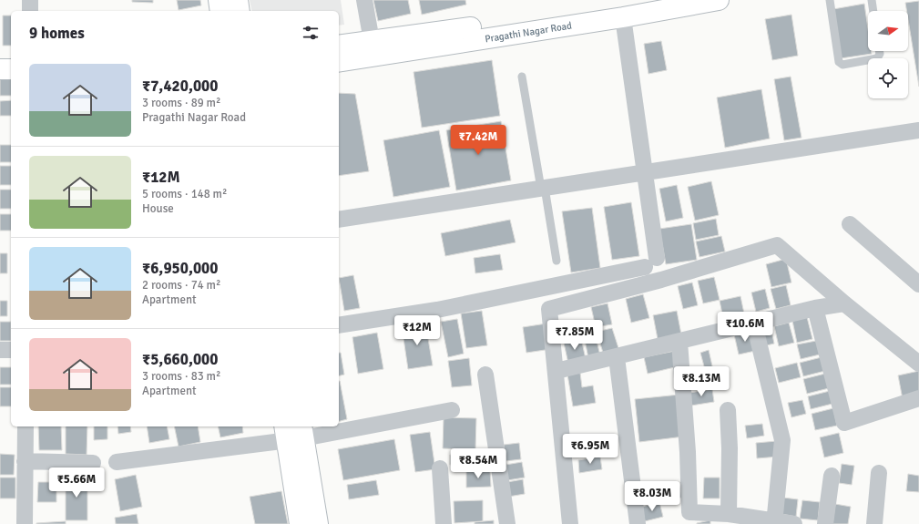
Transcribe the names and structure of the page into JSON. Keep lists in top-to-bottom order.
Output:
{
  "streets": {
    "main road": ["Pragathi Nagar Road"]
  },
  "north": "right",
  "page": {
    "heading": "9 homes",
    "list": [
      {
        "name": "₹7,420,000",
        "note": "3 rooms · 89 m² · Pragathi Nagar Road"
      },
      {
        "name": "₹12M",
        "note": "5 rooms · 148 m² · House"
      },
      {
        "name": "₹6,950,000",
        "note": "2 rooms · 74 m² · Apartment"
      },
      {
        "name": "₹5,660,000",
        "note": "3 rooms · 83 m² · Apartment"
      }
    ],
    "price": [
      "₹7.42M",
      "₹10.6M",
      "₹12M",
      "₹7.85M",
      "₹8.13M",
      "₹6.95M",
      "₹8.54M",
      "₹5.66M",
      "₹8.03M"
    ]
  }
}
